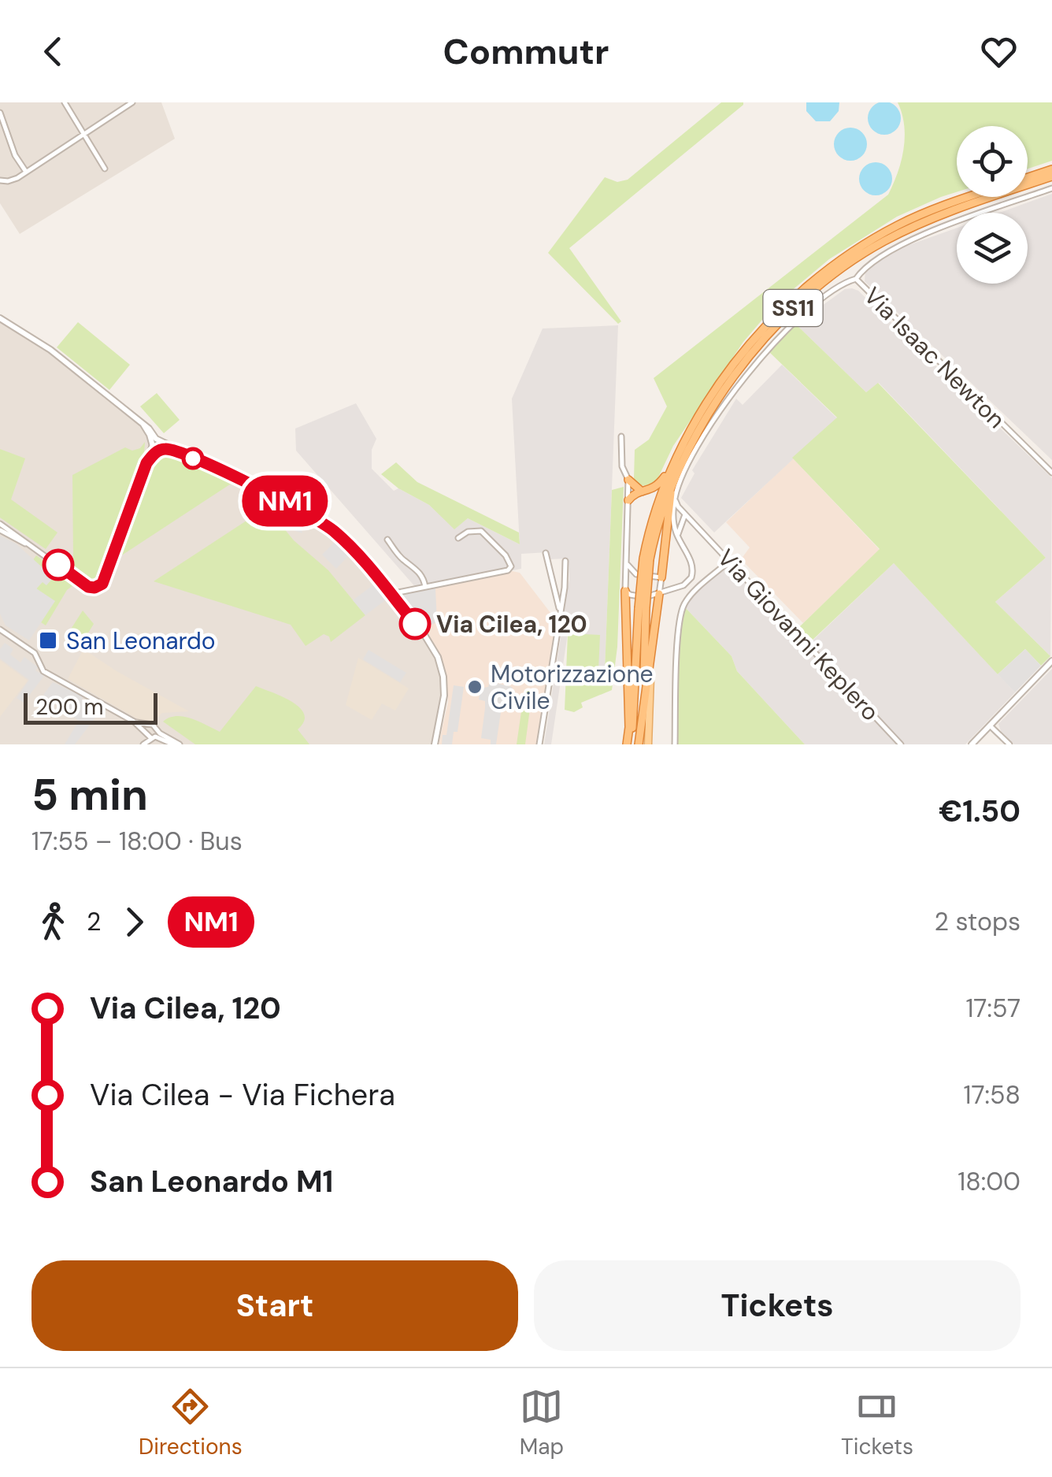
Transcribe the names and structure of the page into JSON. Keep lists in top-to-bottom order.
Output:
{
  "streets": {
    "highway": ["SS11"],
    "street": ["Via Isaac Newton", "Via Giovanni Keplero"]
  },
  "crossings": [
    ["Via Isaac Newton", "Via Giovanni Keplero"]
  ],
  "places": {
    "other": ["Via Cilea, 120", "Motorizzazione Civile"],
    "transit": ["San Leonardo"]
  },
  "lines": ["bus line NM1"],
  "scale_bar": "200 m",
  "page": {
    "header": "Commutr",
    "on_map": "NM1",
    "scale": "200 m",
    "heading": ["5 min", "17:55 – 18:00 · Bus", "€1.50"],
    "legs": ["2", "NM1", "2 stops"],
    "list": [
      {
        "name": "Via Cilea, 120",
        "value": "17:57"
      },
      {
        "name": "Via Cilea - Via Fichera",
        "value": "17:58"
      },
      {
        "name": "San Leonardo M1",
        "value": "18:00"
      }
    ],
    "buttons": ["Start", "Tickets"],
    "tabs": ["Directions", "Map", "Tickets"]
  }
}
